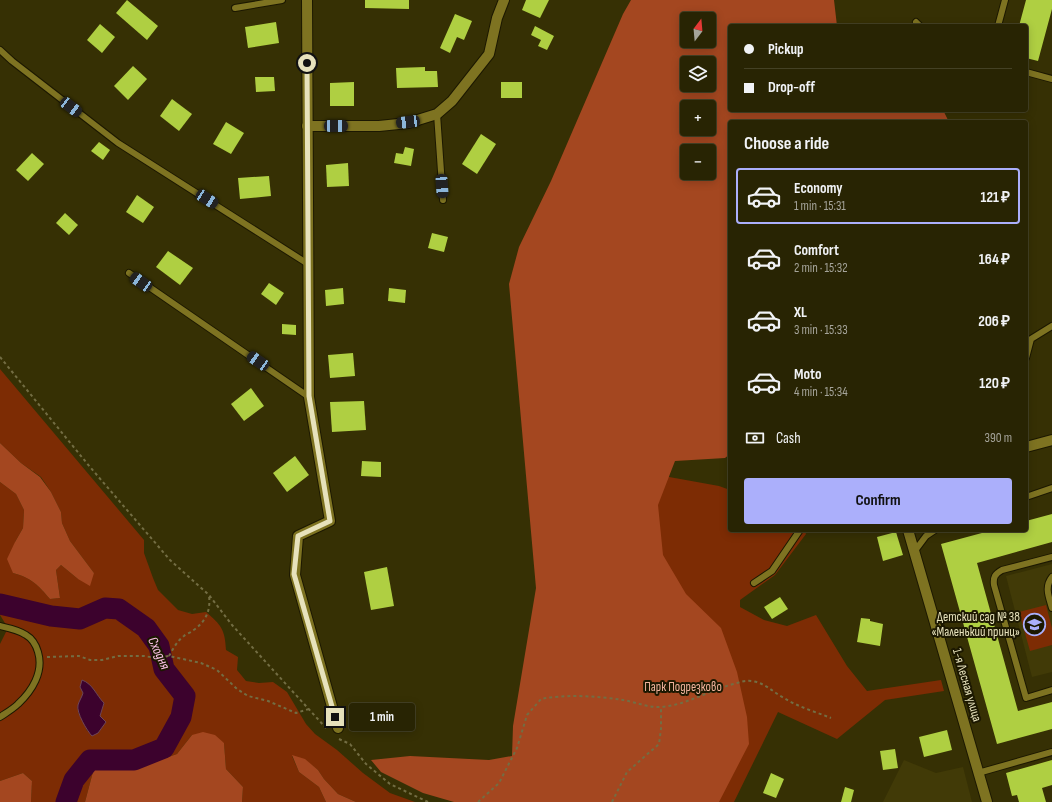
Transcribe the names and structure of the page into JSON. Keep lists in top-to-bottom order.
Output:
{
  "streets": {
    "street": ["1-я Лесная улица"]
  },
  "water": ["Сходня"],
  "parks": ["Парк Подрезково"],
  "places": {
    "school or university": ["Детский сад № 38 «Маленький принц»"]
  },
  "north": "top",
  "page": {
    "map_buttons": ["+", "−"],
    "banner": ["Pickup", "Drop-off"],
    "heading": "Choose a ride",
    "list": [
      {
        "name": "Economy",
        "note": "1 min · 15:31",
        "value": "121 ₽"
      },
      {
        "name": "Comfort",
        "note": "2 min · 15:32",
        "value": "164 ₽"
      },
      {
        "name": "XL",
        "note": "3 min · 15:33",
        "value": "206 ₽"
      },
      {
        "name": "Moto",
        "note": "4 min · 15:34",
        "value": "120 ₽"
      }
    ],
    "pay": ["Cash", "390 m"],
    "buttons": "Confirm",
    "bubble": "1 min"
  }
}
